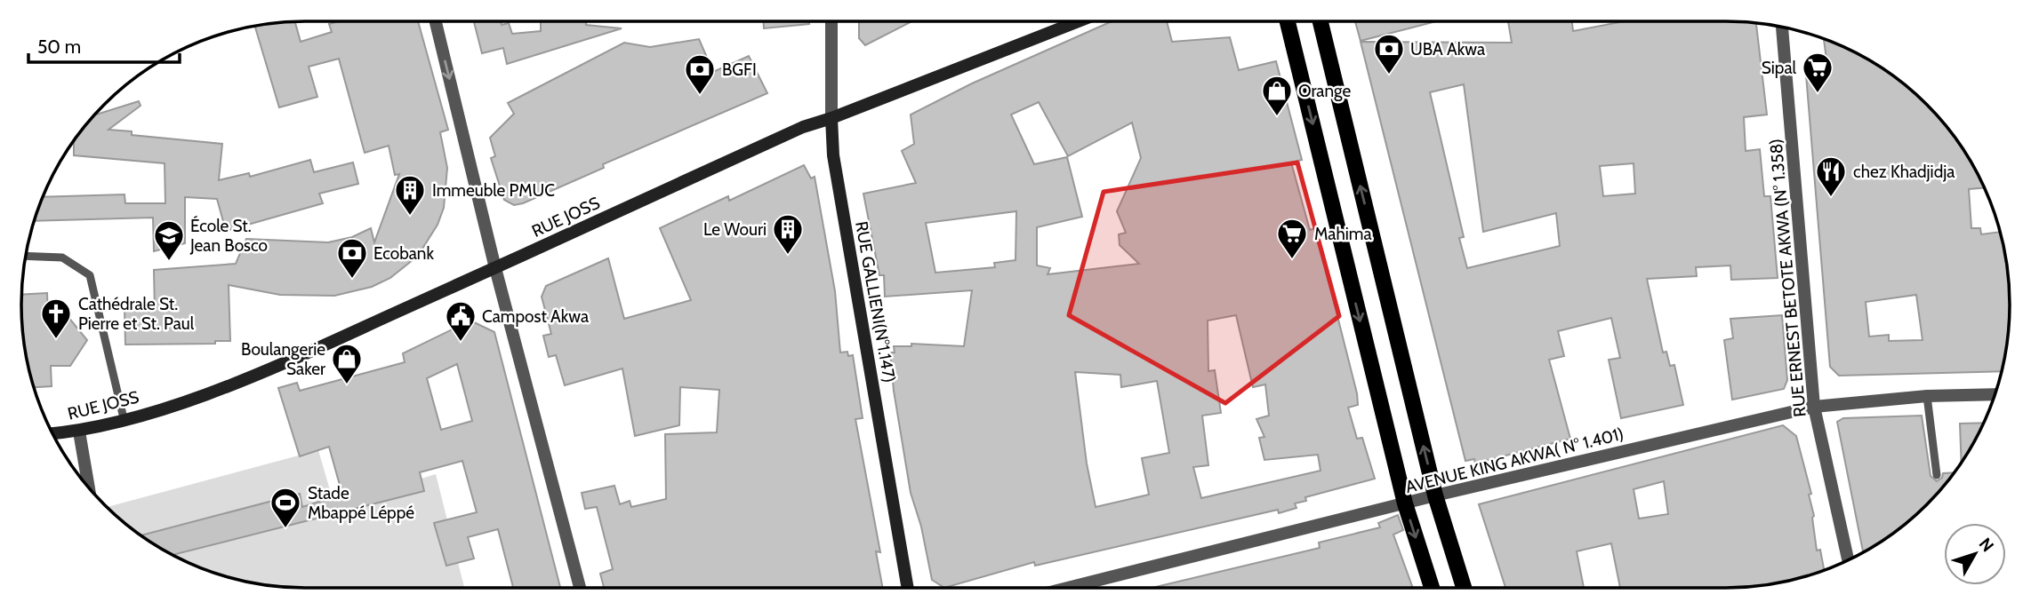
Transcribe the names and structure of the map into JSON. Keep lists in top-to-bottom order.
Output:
{
  "streets": {
    "main road": ["RUE JOSS", "RUE GALLIENI(N°1.147)"],
    "street": ["RUE ERNEST BETOTE AKWA (N° 1.358)", "AVENUE KING AKWA( N° 1.401)"]
  },
  "crossings": [
    ["RUE JOSS", "RUE GALLIENI(N°1.147)"],
    ["RUE ERNEST BETOTE AKWA (N° 1.358)", "AVENUE KING AKWA( N° 1.401)"]
  ],
  "places": {
    "bank": ["UBA Akwa", "BGFI", "Ecobank"],
    "supermarket": ["Sipal", "Mahima"],
    "shop": ["Orange", "Boulangerie Saker"],
    "restaurant": ["chez Khadjidja"],
    "building": ["Immeuble PMUC", "Le Wouri"],
    "school or university": ["École St. Jean Bosco"],
    "church": ["Cathédrale St. Pierre et St. Paul"],
    "public building": ["Campost Akwa"],
    "sports": ["Stade Mbappé Léppé"]
  },
  "scale_bar": "50 m",
  "north": "top right"
}
